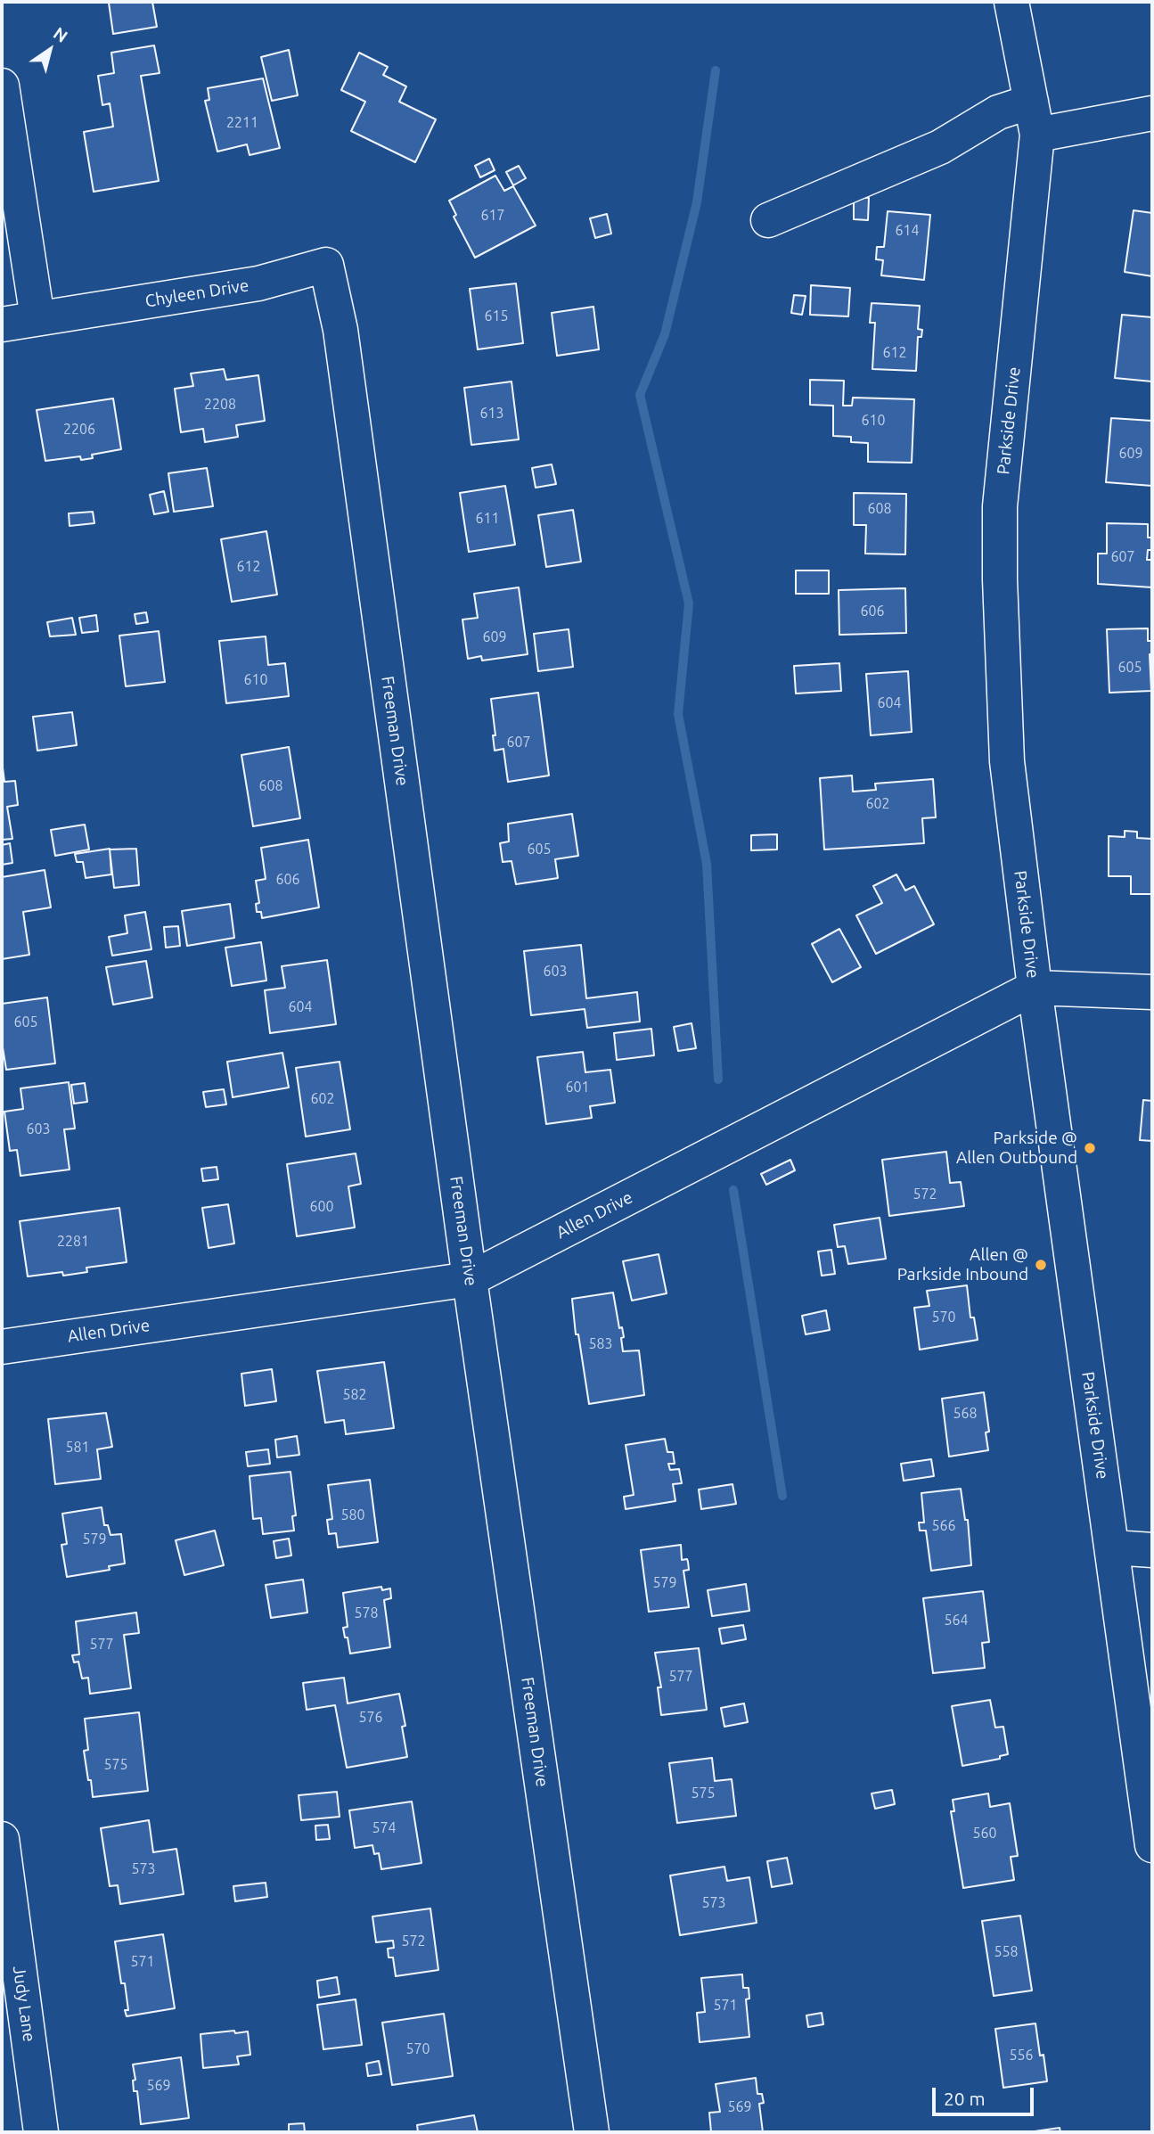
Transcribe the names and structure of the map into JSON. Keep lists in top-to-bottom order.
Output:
{
  "streets": {
    "street": [
      "Chyleen Drive",
      "Parkside Drive",
      "Freeman Drive",
      "Allen Drive",
      "Judy Lane"
    ]
  },
  "crossings": [
    ["Chyleen Drive", "Freeman Drive"],
    ["Parkside Drive", "Allen Drive"],
    ["Freeman Drive", "Allen Drive"]
  ],
  "places": ["Parkside @ Allen Outbound", "Allen @ Parkside Inbound"],
  "house_numbers": [
    "2211",
    "617",
    "614",
    "615",
    "612",
    "2208",
    "613",
    "610",
    "2206",
    "609",
    "608",
    "611",
    "607",
    "612",
    "606",
    "609",
    "605",
    "610",
    "604",
    "607",
    "608",
    "602",
    "605",
    "606",
    "603",
    "604",
    "605",
    "601",
    "602",
    "603",
    "572",
    "600",
    "2281",
    "570",
    "583",
    "582",
    "568",
    "581",
    "580",
    "566",
    "579",
    "579",
    "578",
    "564",
    "577",
    "577",
    "576",
    "575",
    "575",
    "574",
    "560",
    "573",
    "573",
    "572",
    "558",
    "571",
    "571",
    "570",
    "556",
    "569",
    "569"
  ],
  "scale_bar": "20 m",
  "north": "top right"
}
